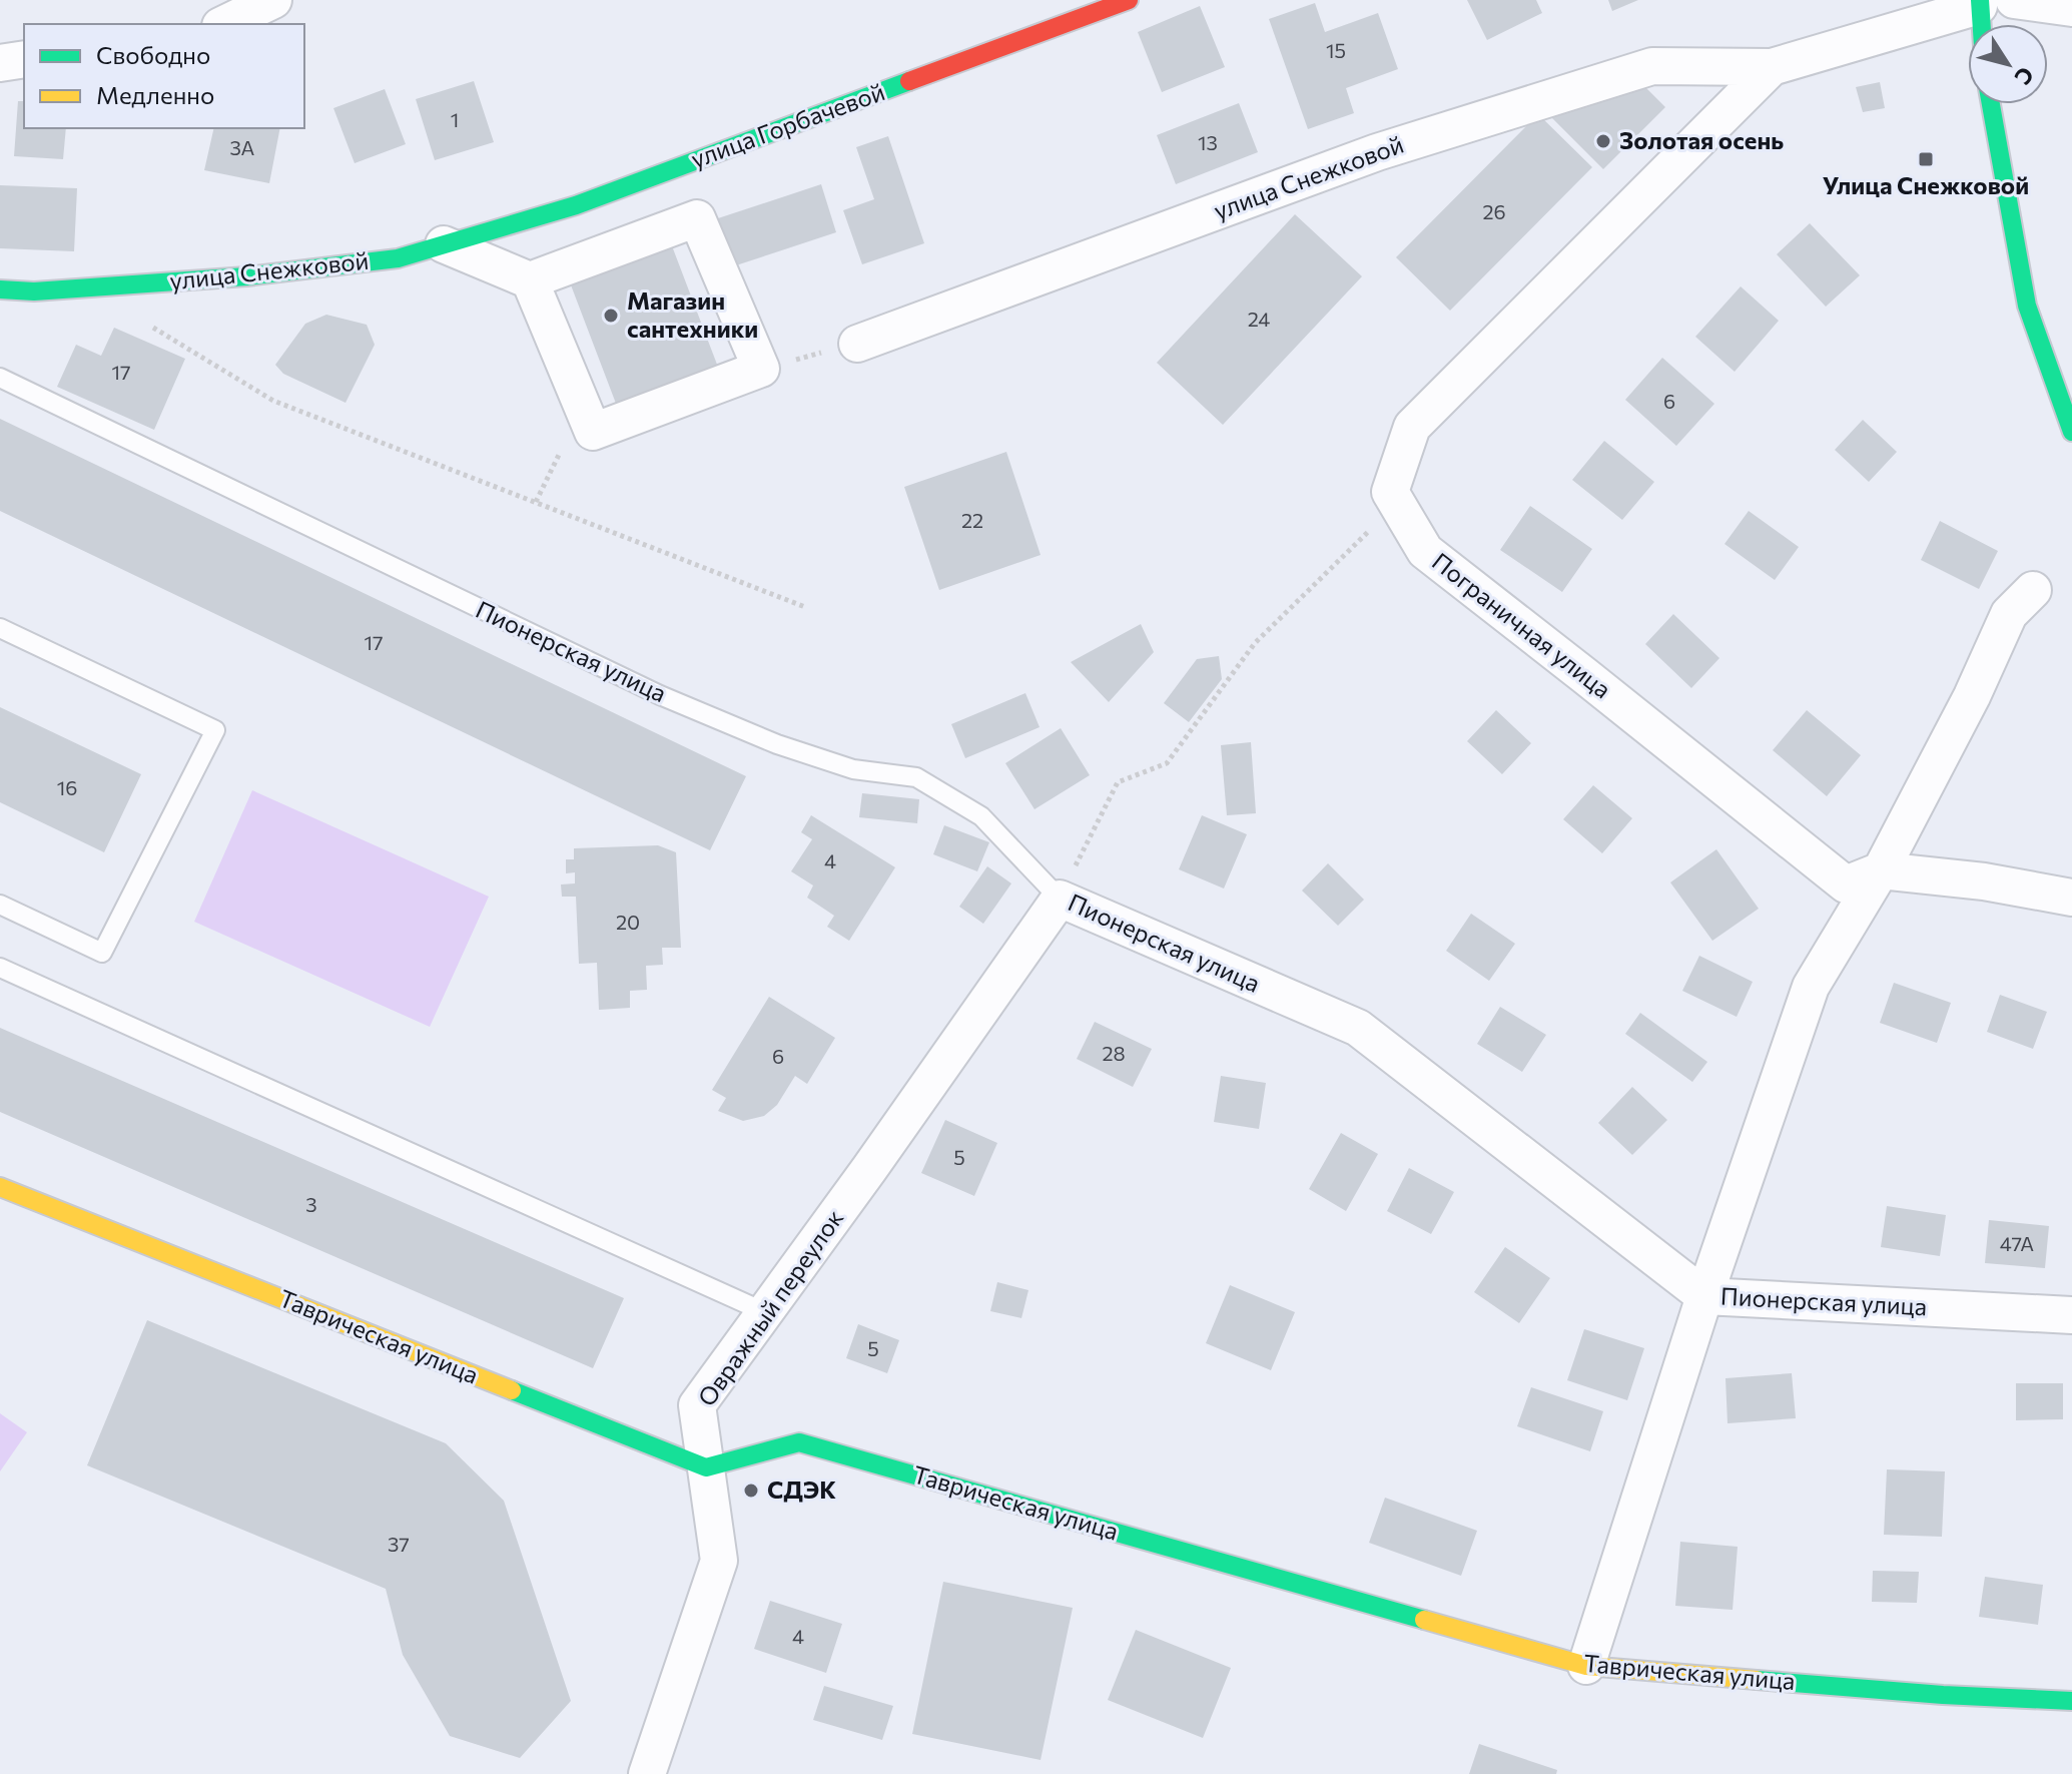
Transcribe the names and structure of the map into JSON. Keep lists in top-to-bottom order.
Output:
{
  "streets": {
    "main road": ["улица Горбачевой", "улица Снежковой", "Таврическая улица"],
    "street": ["Пограничная улица", "Пионерская улица", "Овражный переулок"]
  },
  "crossings": [
    ["улица Горбачевой", "улица Снежковой"],
    ["Пионерская улица", "Овражный переулок"],
    ["Овражный переулок", "Таврическая улица"]
  ],
  "places": {
    "other": ["Золотая осень", "Магазин сантехники", "СДЭК"],
    "transit": ["Улица Снежковой"]
  },
  "house_numbers": [
    "15",
    "1",
    "13",
    "3А",
    "26",
    "24",
    "17",
    "6",
    "22",
    "17",
    "16",
    "4",
    "20",
    "28",
    "6",
    "5",
    "3",
    "47А",
    "5",
    "37",
    "4"
  ],
  "legend": ["Свободно", "Медленно"],
  "north": "bottom right"
}
